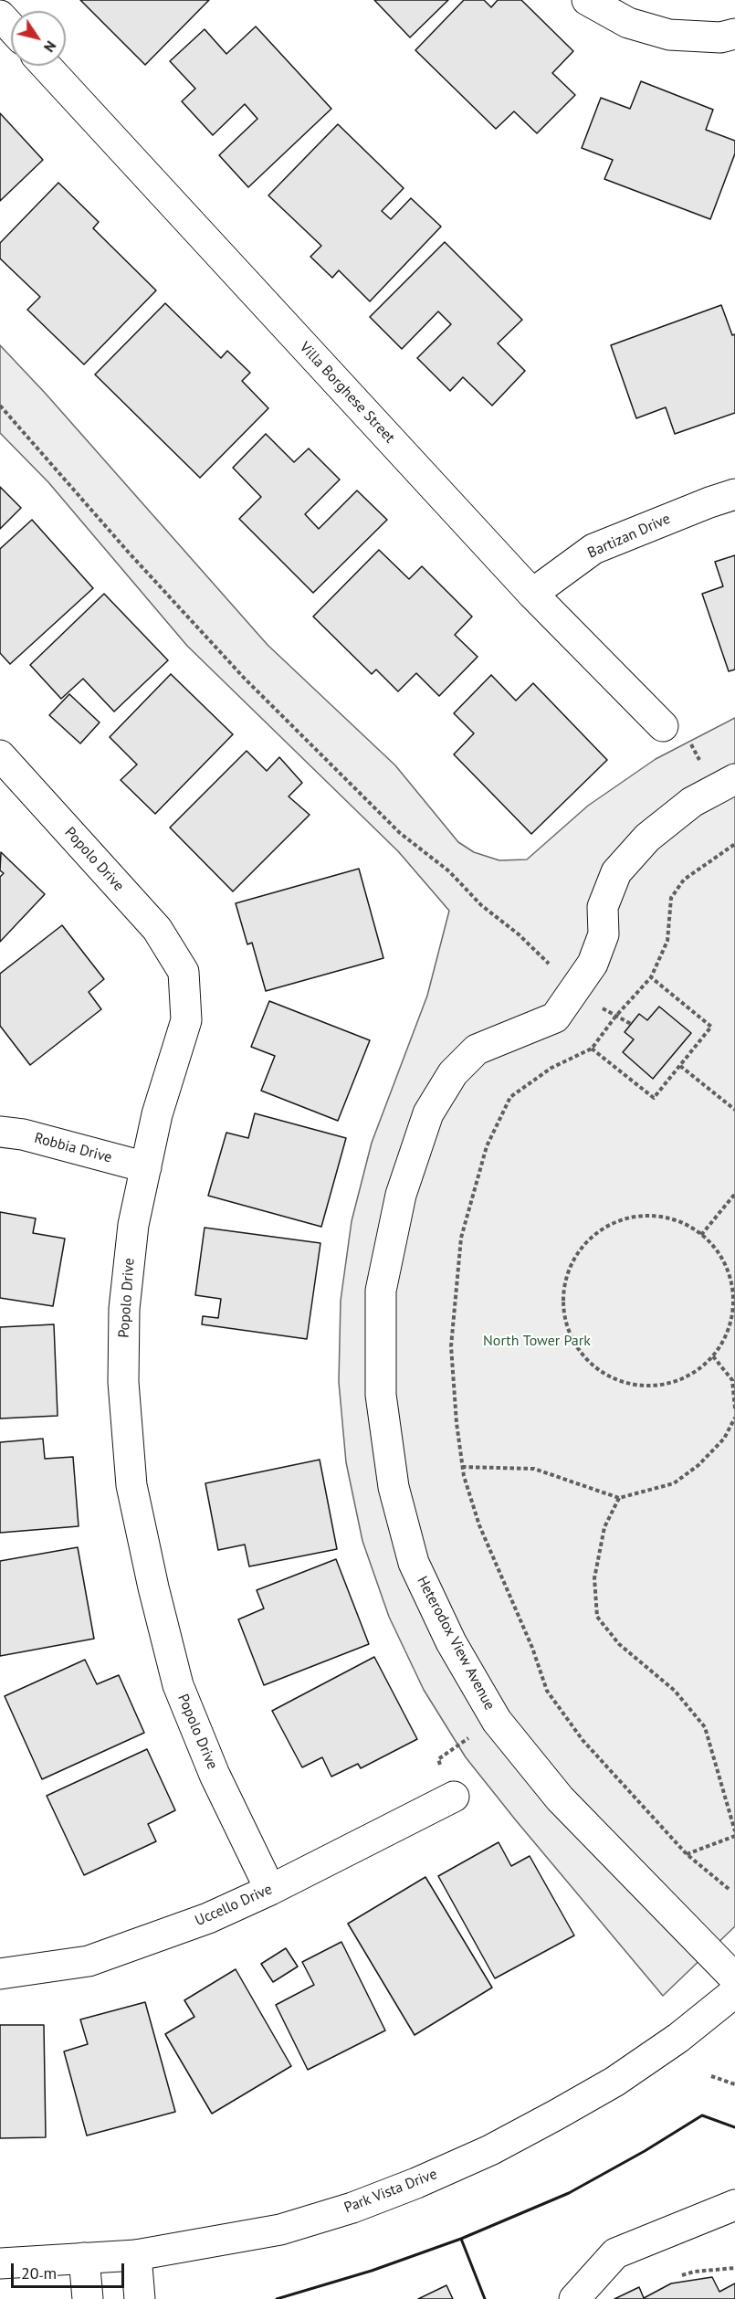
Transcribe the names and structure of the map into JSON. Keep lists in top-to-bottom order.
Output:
{
  "streets": {
    "street": [
      "Villa Borghese Street",
      "Bartizan Drive",
      "Popolo Drive",
      "Robbia Drive",
      "Heterodox View Avenue",
      "Uccello Drive",
      "Park Vista Drive"
    ]
  },
  "crossings": [
    ["Villa Borghese Street", "Bartizan Drive"],
    ["Popolo Drive", "Robbia Drive"],
    ["Popolo Drive", "Uccello Drive"]
  ],
  "parks": ["North Tower Park"],
  "scale_bar": "20 m",
  "north": "bottom right"
}
